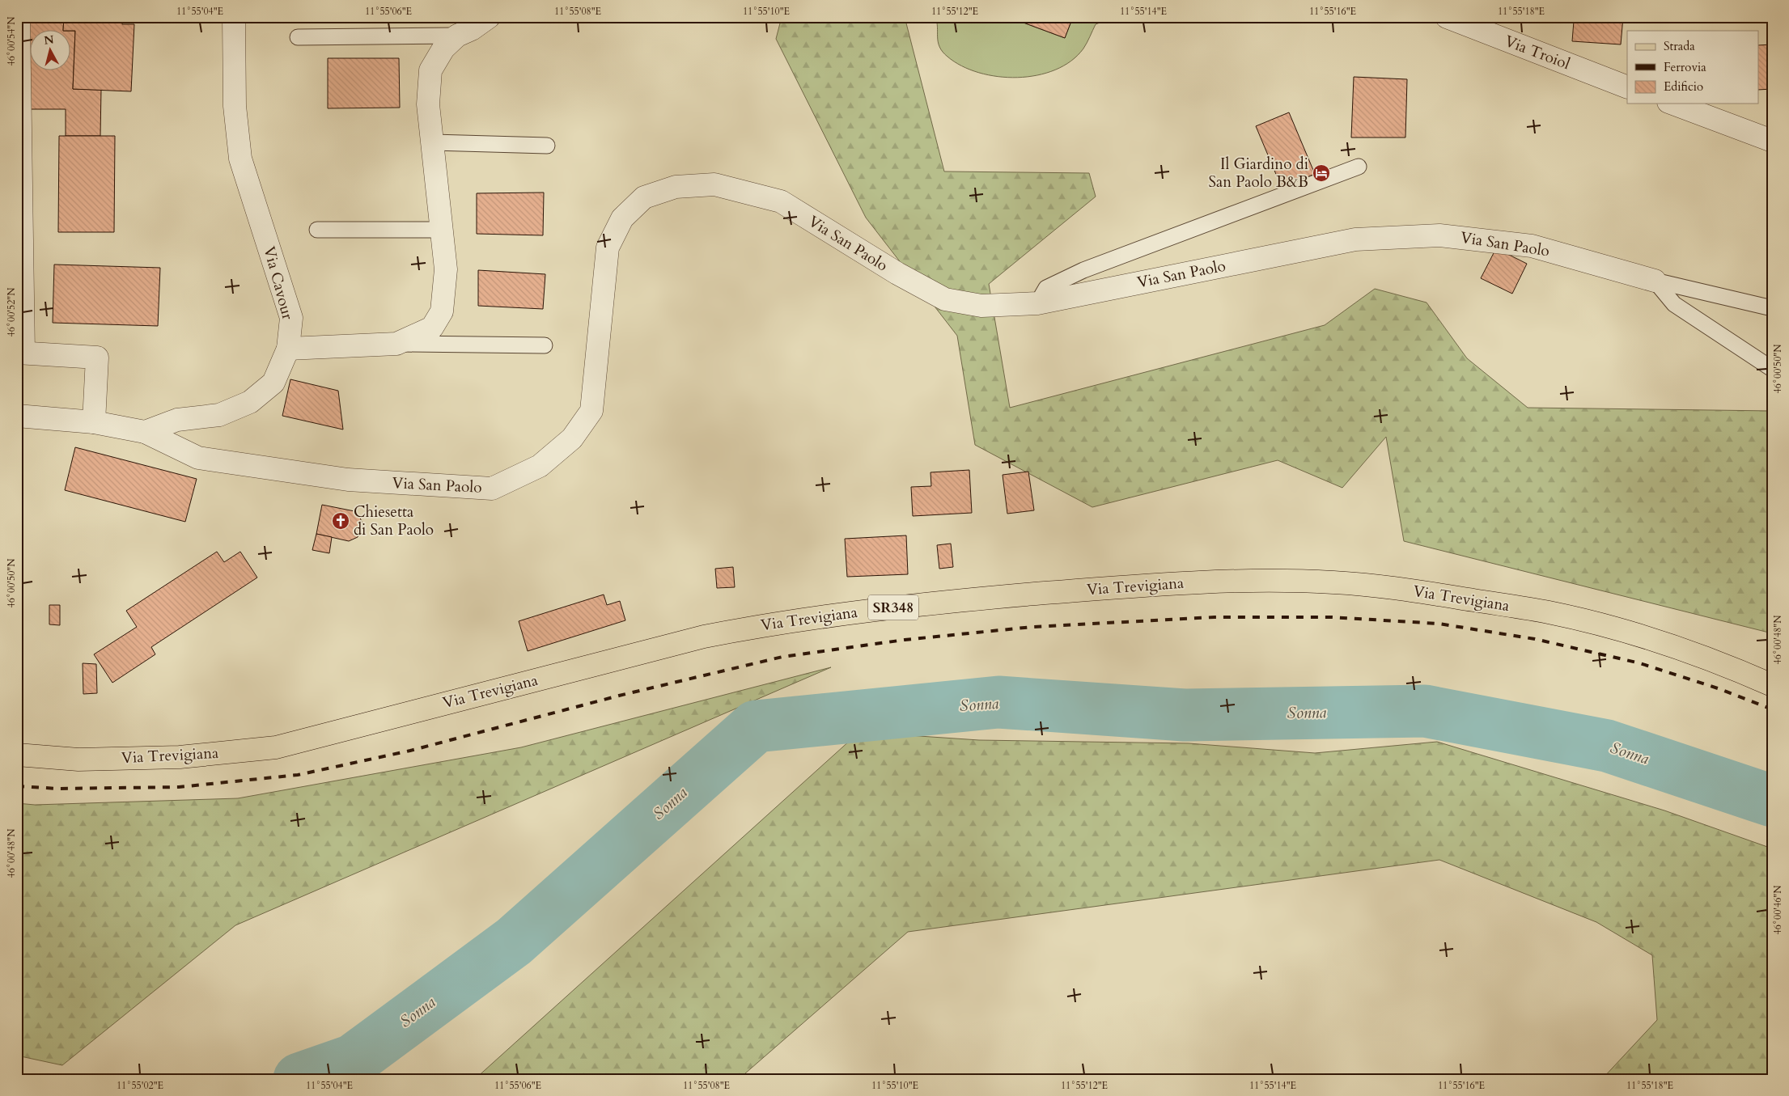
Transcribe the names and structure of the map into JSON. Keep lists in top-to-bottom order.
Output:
{
  "streets": {
    "main road": ["Via Trevigiana", "SR348"],
    "street": ["Via Troiol", "Via San Paolo", "Via Cavour"]
  },
  "crossings": [
    ["Via San Paolo", "Via Cavour"]
  ],
  "water": ["Sonna"],
  "places": {
    "hotel": ["Il Giardino di San Paolo B&B"],
    "church": ["Chiesetta di San Paolo"]
  },
  "legend": ["Strada", "Ferrovia", "Edificio"],
  "north": "top",
  "coordinates": [
    "11°55'04\"E",
    "11°55'06\"E",
    "11°55'08\"E",
    "11°55'10\"E",
    "11°55'12\"E",
    "11°55'14\"E",
    "11°55'16\"E",
    "11°55'18\"E",
    "46°00'54\"N",
    "46°00'52\"N",
    "46°00'50\"N",
    "46°00'48\"N",
    "46°00'46\"N",
    "11°55'02\"E"
  ]
}
